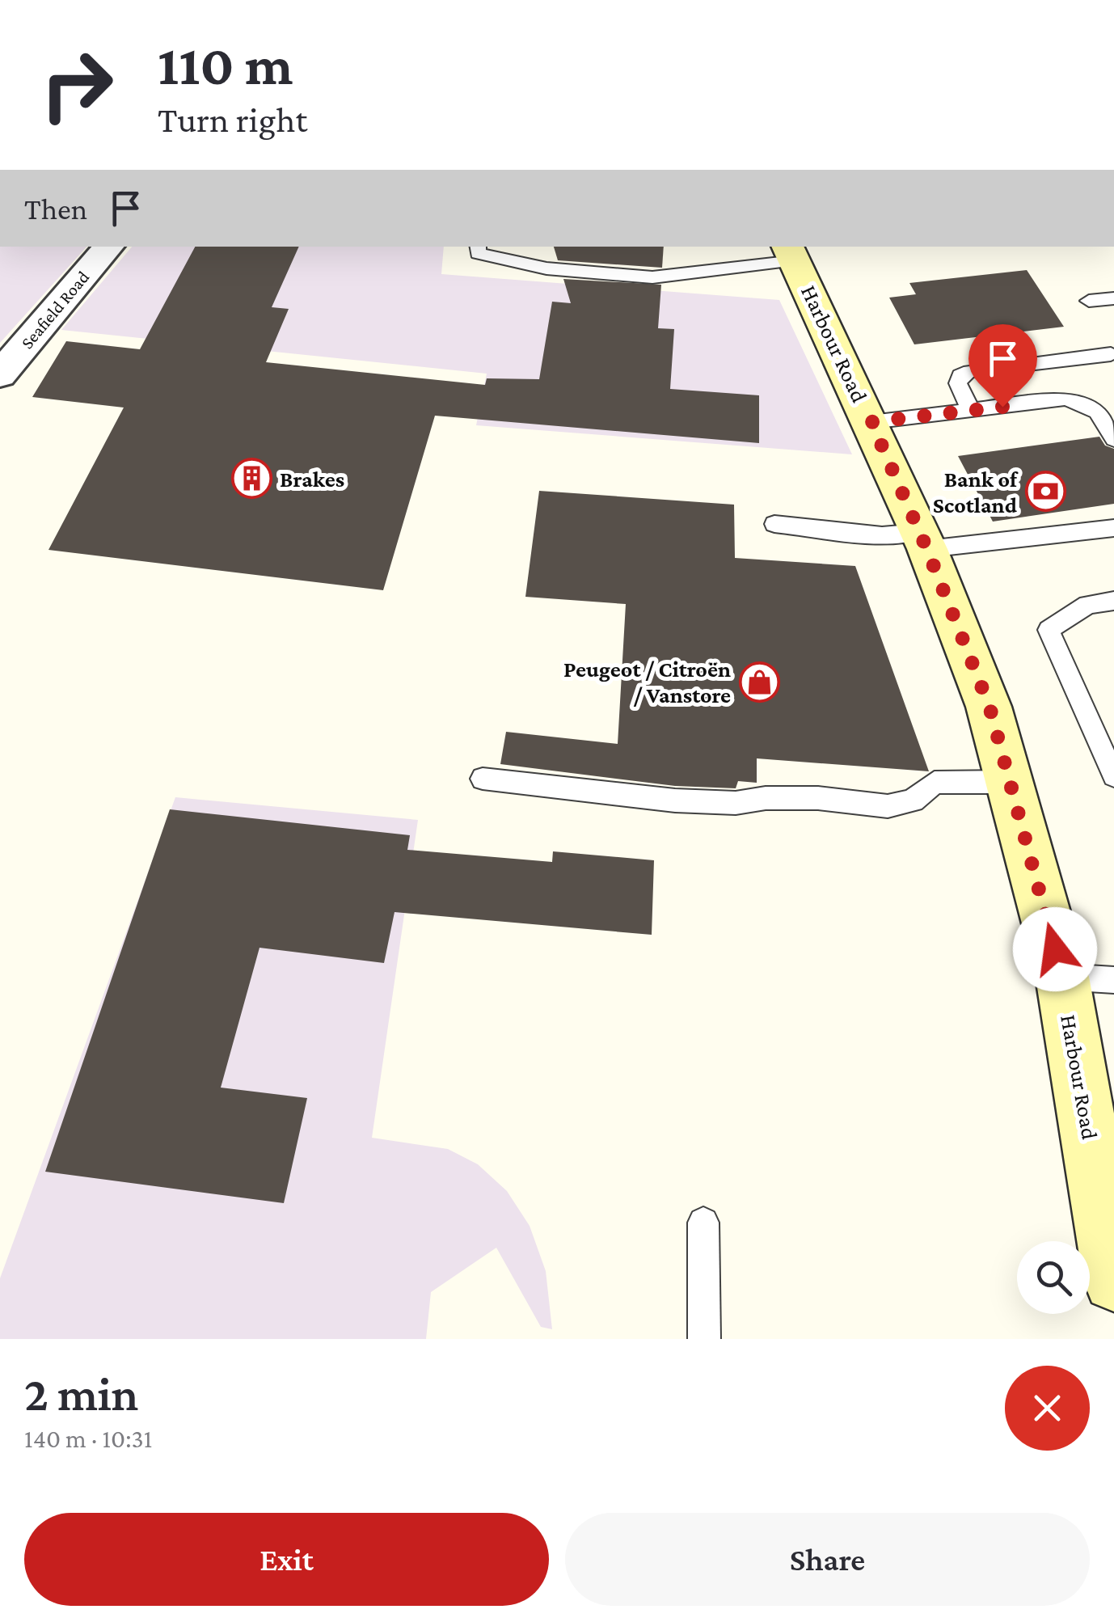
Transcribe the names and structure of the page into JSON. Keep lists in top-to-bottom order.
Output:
{
  "streets": {
    "street": ["Seafield Road", "Harbour Road"]
  },
  "places": {
    "building": ["Brakes"],
    "bank": ["Bank of Scotland"],
    "shop": ["Peugeot / Citroën / Vanstore"]
  },
  "page": {
    "turn": ["110 m", "Turn right"],
    "then": "Then",
    "heading": ["2 min", "140 m · 10:31"],
    "buttons": ["Exit", "Share"]
  }
}
